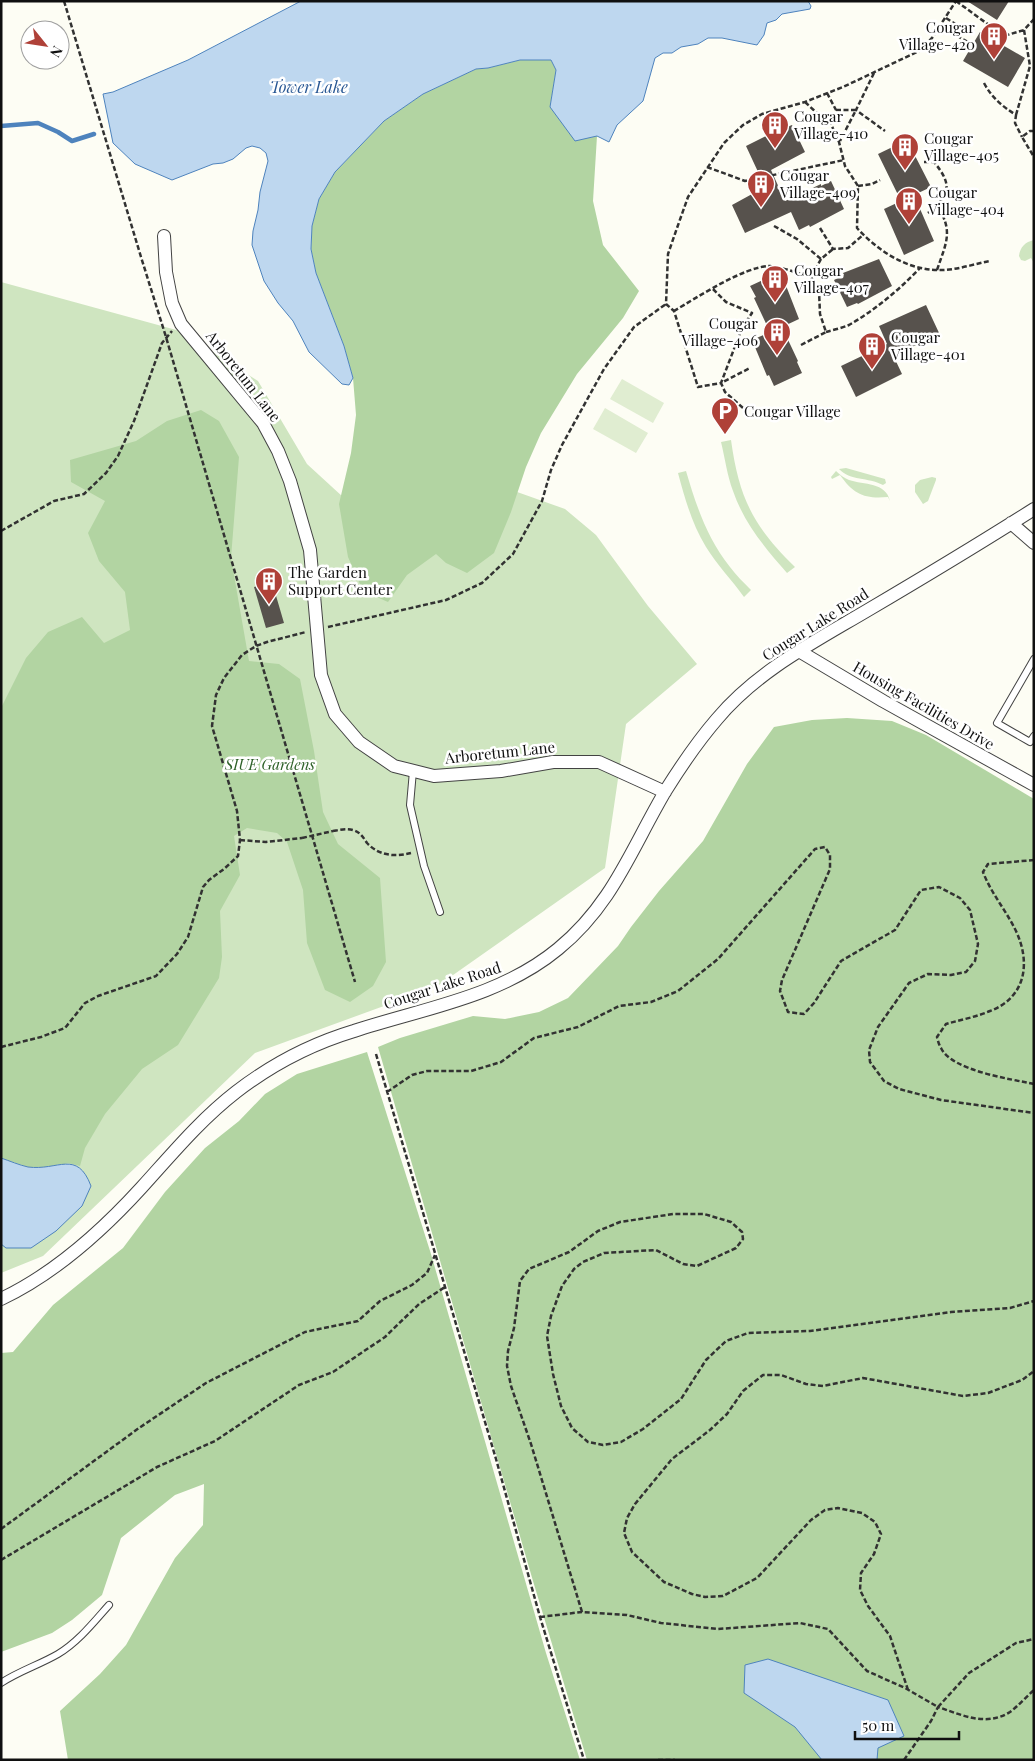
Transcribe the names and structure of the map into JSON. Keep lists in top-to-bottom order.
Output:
{
  "streets": {
    "street": ["Arboretum Lane", "Cougar Lake Road", "Housing Facilities Drive"]
  },
  "crossings": [
    ["Arboretum Lane", "Cougar Lake Road"],
    ["Cougar Lake Road", "Housing Facilities Drive"]
  ],
  "water": ["Tower Lake"],
  "parks": ["SIUE Gardens"],
  "places": {
    "building": [
      "Cougar Village-420",
      "Cougar Village-410",
      "Cougar Village-405",
      "Cougar Village-409",
      "Cougar Village-404",
      "Cougar Village-407",
      "Cougar Village-406",
      "Cougar Village-401",
      "The Garden Support Center"
    ],
    "parking": ["Cougar Village"]
  },
  "scale_bar": "50 m",
  "north": "bottom right"
}
